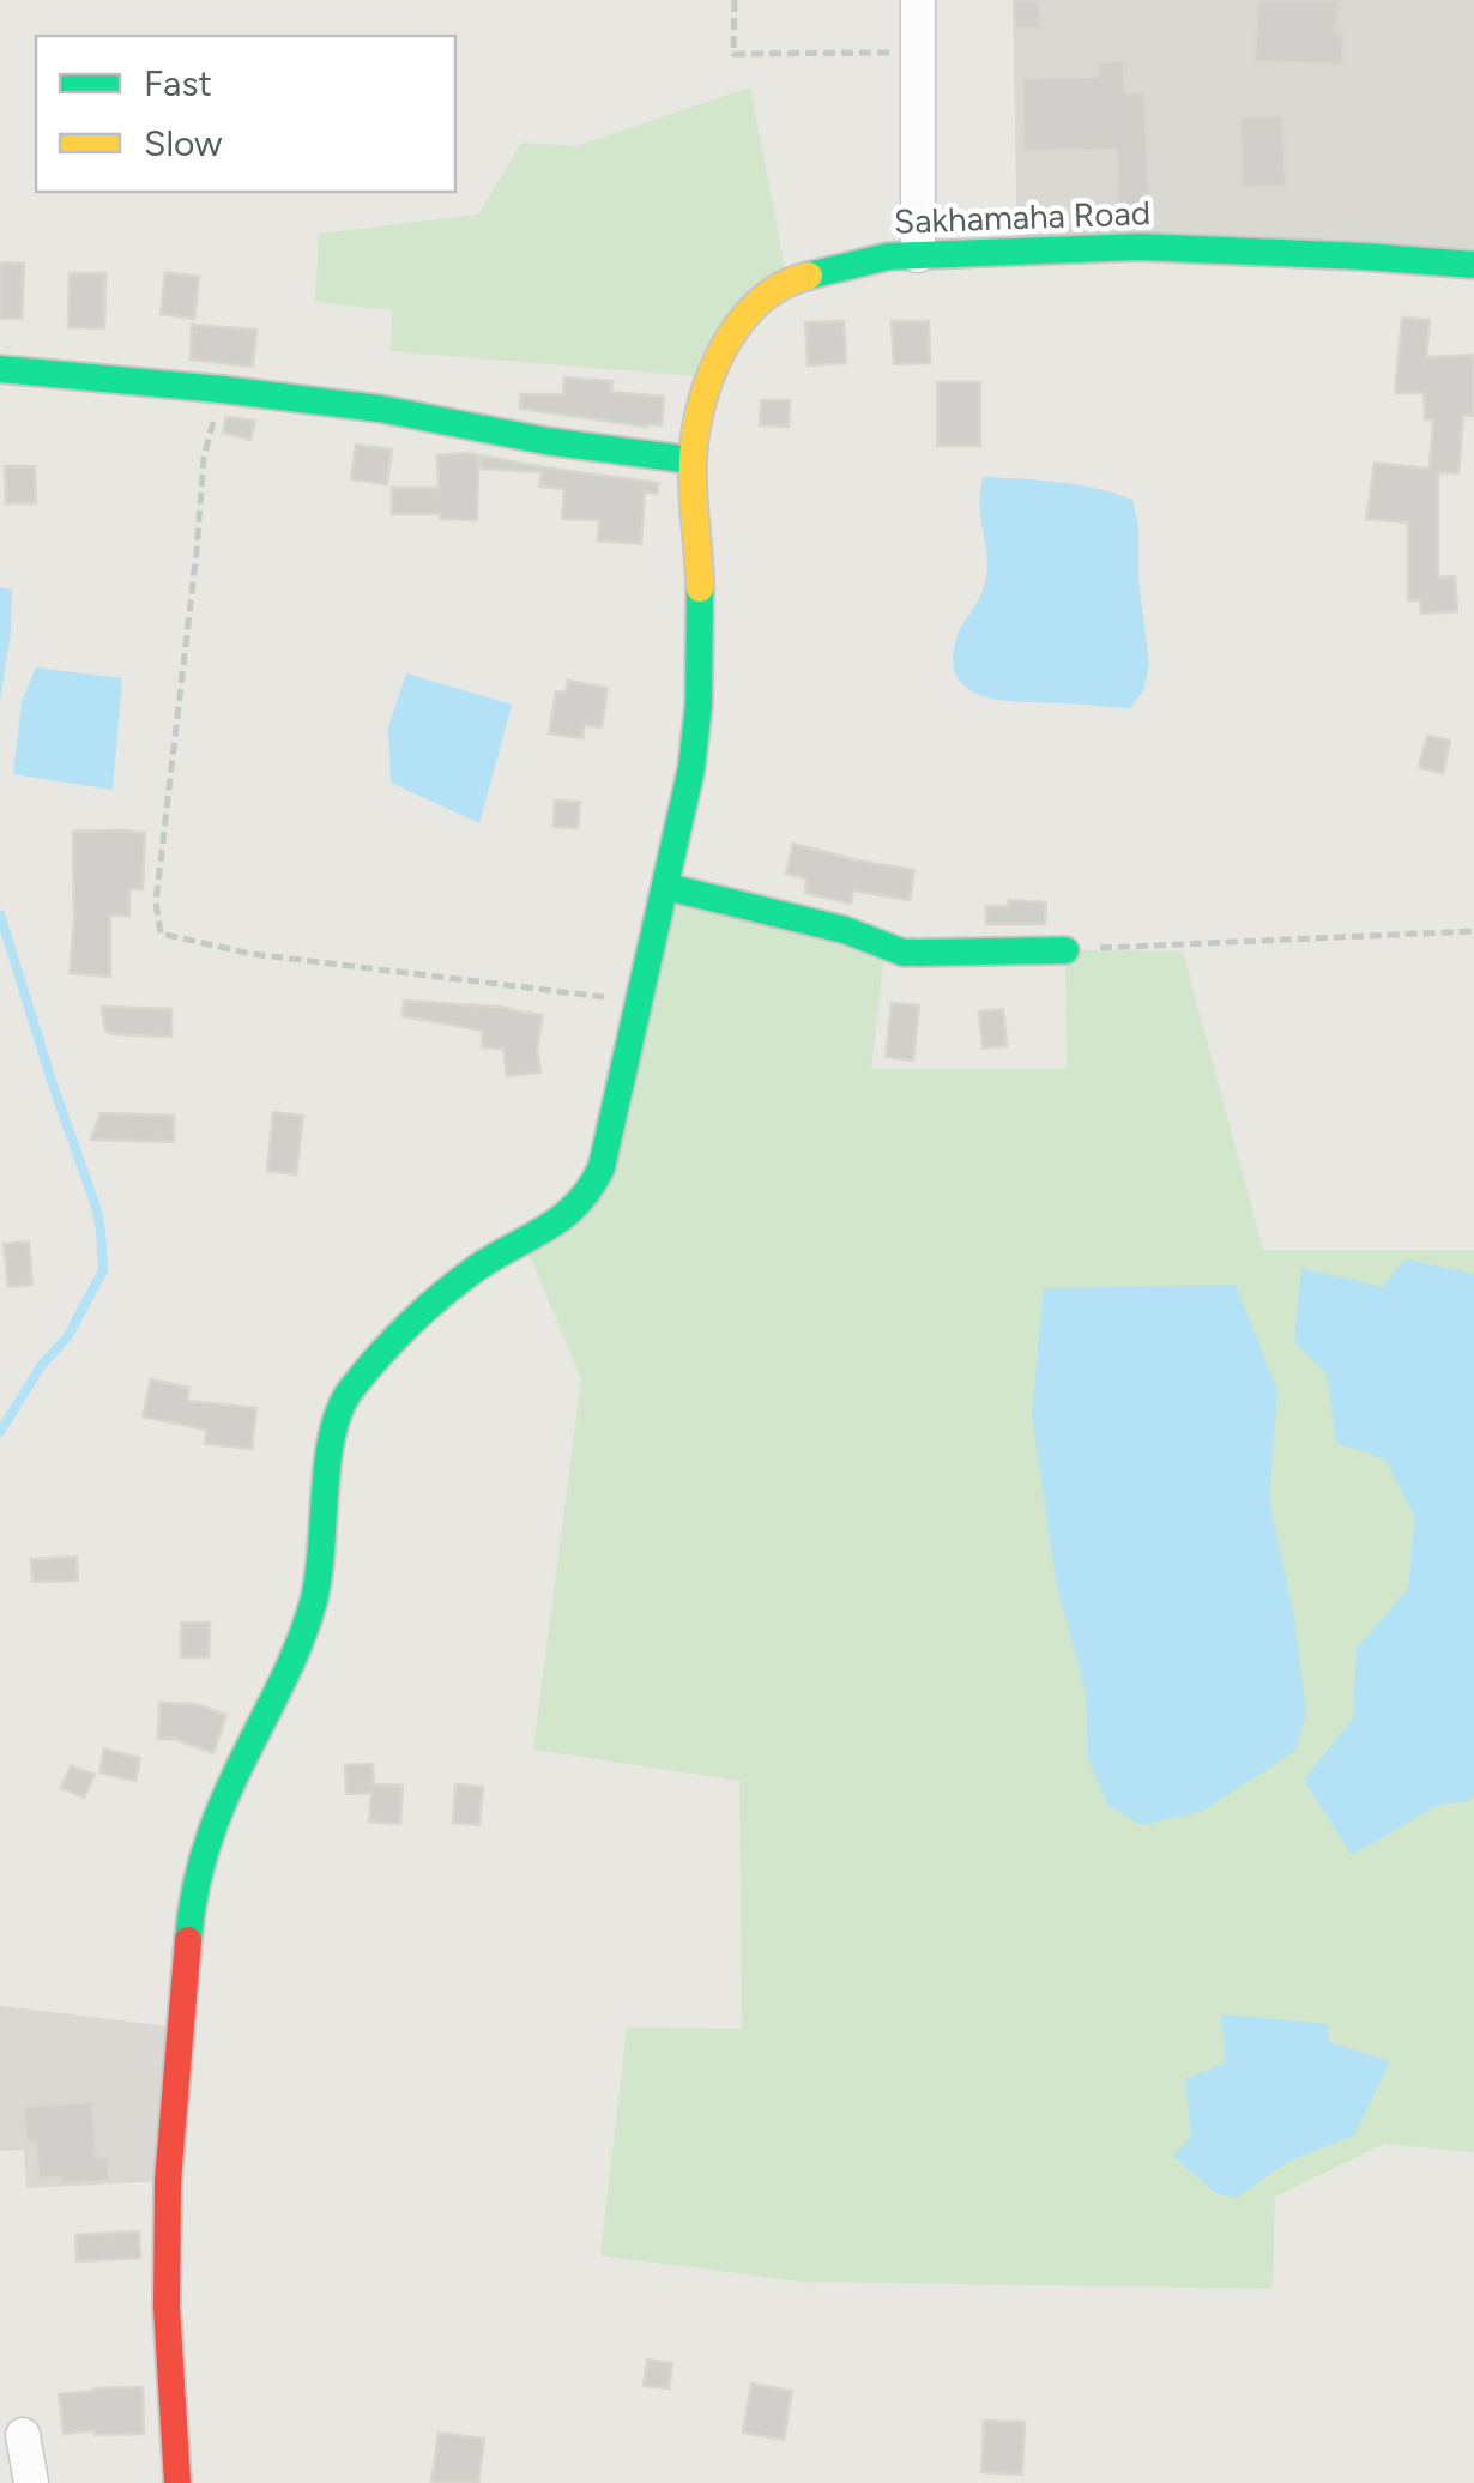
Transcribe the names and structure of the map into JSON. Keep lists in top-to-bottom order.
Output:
{
  "streets": {
    "street": ["Sakhamaha Road"]
  },
  "legend": ["Fast", "Slow"]
}
